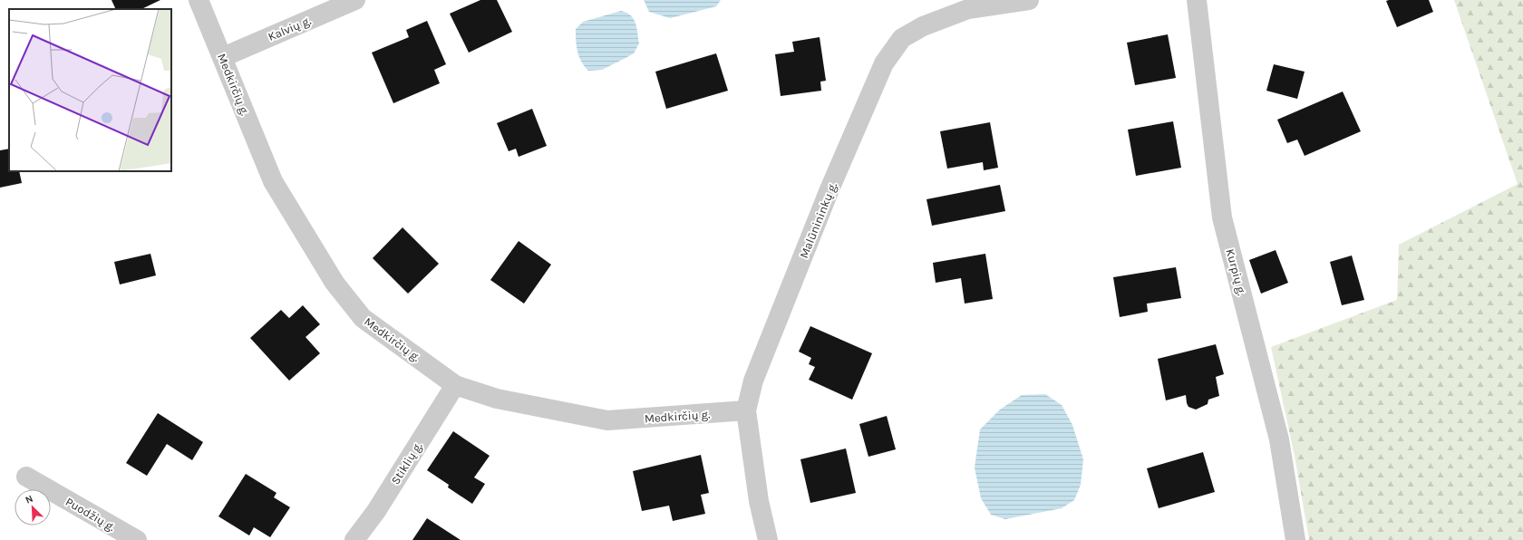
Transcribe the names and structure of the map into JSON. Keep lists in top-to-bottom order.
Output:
{
  "streets": {
    "street": [
      "Kalvių g.",
      "Medkirčių g.",
      "Malūnininkų g.",
      "Kurpių g.",
      "Stiklių g.",
      "Puodžių g."
    ]
  },
  "crossings": [
    ["Kalvių g.", "Medkirčių g."],
    ["Medkirčių g.", "Malūnininkų g."],
    ["Medkirčių g.", "Stiklių g."]
  ],
  "north": "top left"
}
